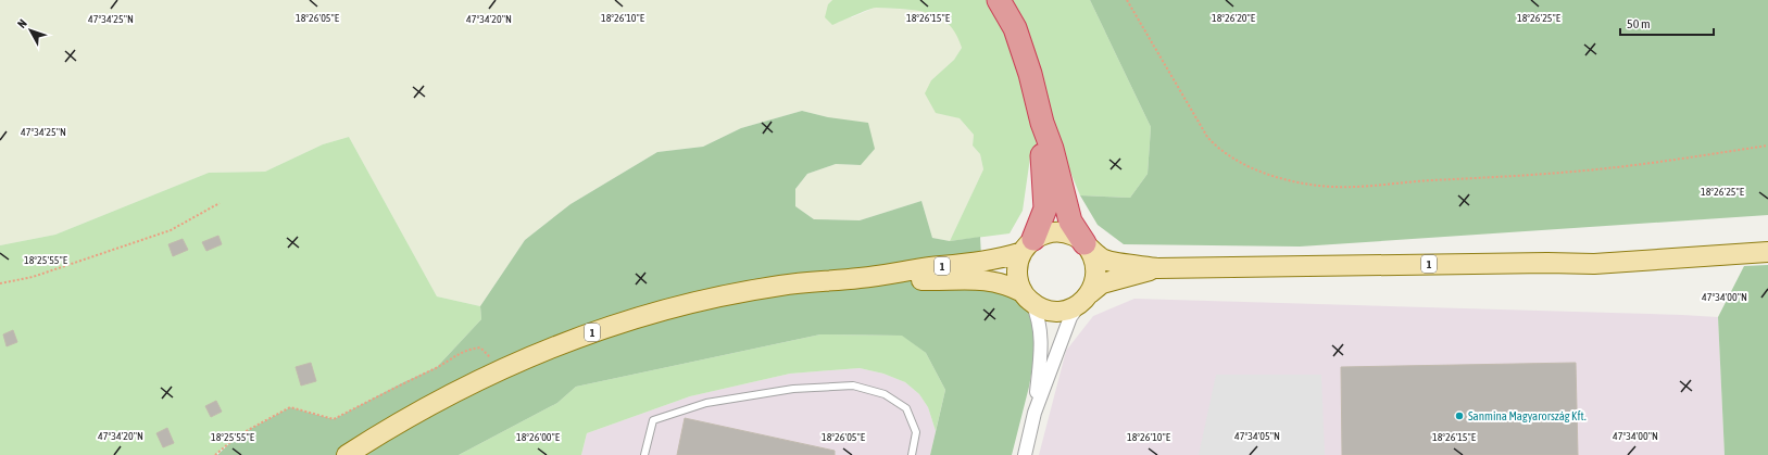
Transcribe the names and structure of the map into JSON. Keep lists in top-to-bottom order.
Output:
{
  "streets": {
    "main road": ["1"]
  },
  "places": ["Sanmina Magyarország Kft."],
  "scale_bar": "50 m",
  "north": "top left",
  "coordinates": [
    "18°26'05\"E",
    "18°26'10\"E",
    "18°26'15\"E",
    "18°26'20\"E",
    "18°26'25\"E",
    "47°34'25\"N",
    "47°34'20\"N",
    "18°25'55\"E",
    "47°34'00\"N",
    "47°34'05\"N",
    "18°26'00\"E"
  ]
}
